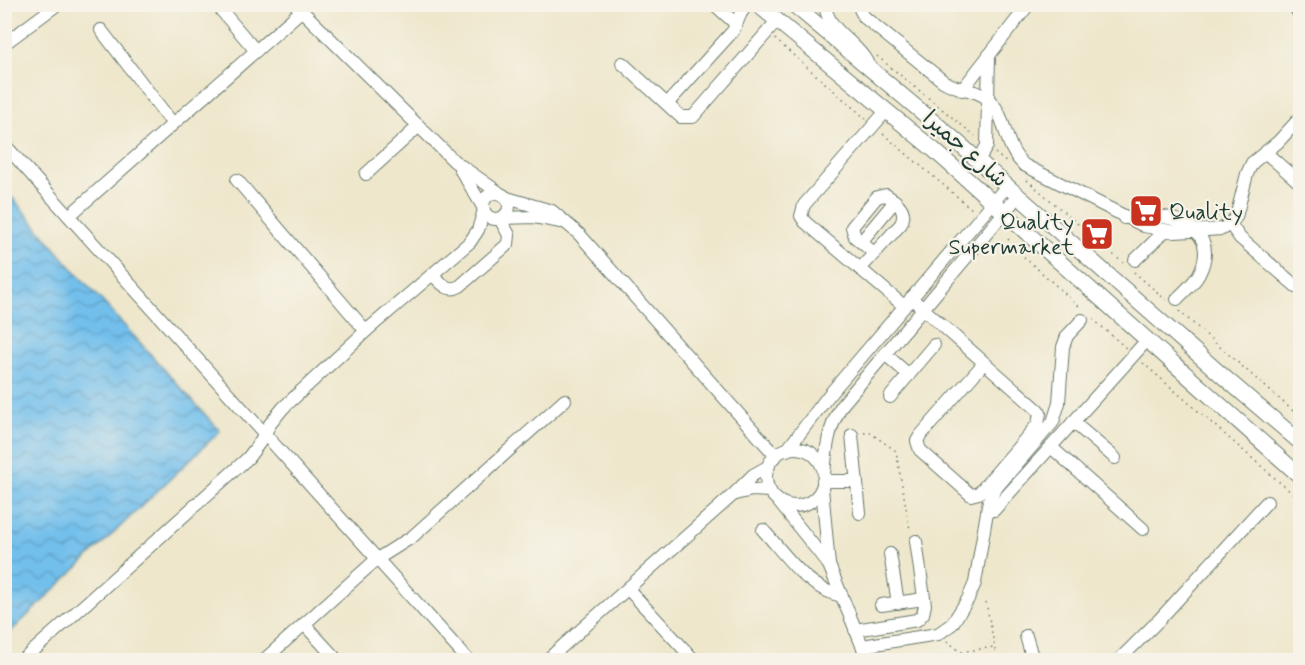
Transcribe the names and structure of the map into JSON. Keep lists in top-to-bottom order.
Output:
{
  "streets": {
    "main road": ["شارع جميرا"]
  },
  "places": {
    "supermarket": ["Quality", "Quality Supermarket"]
  }
}
